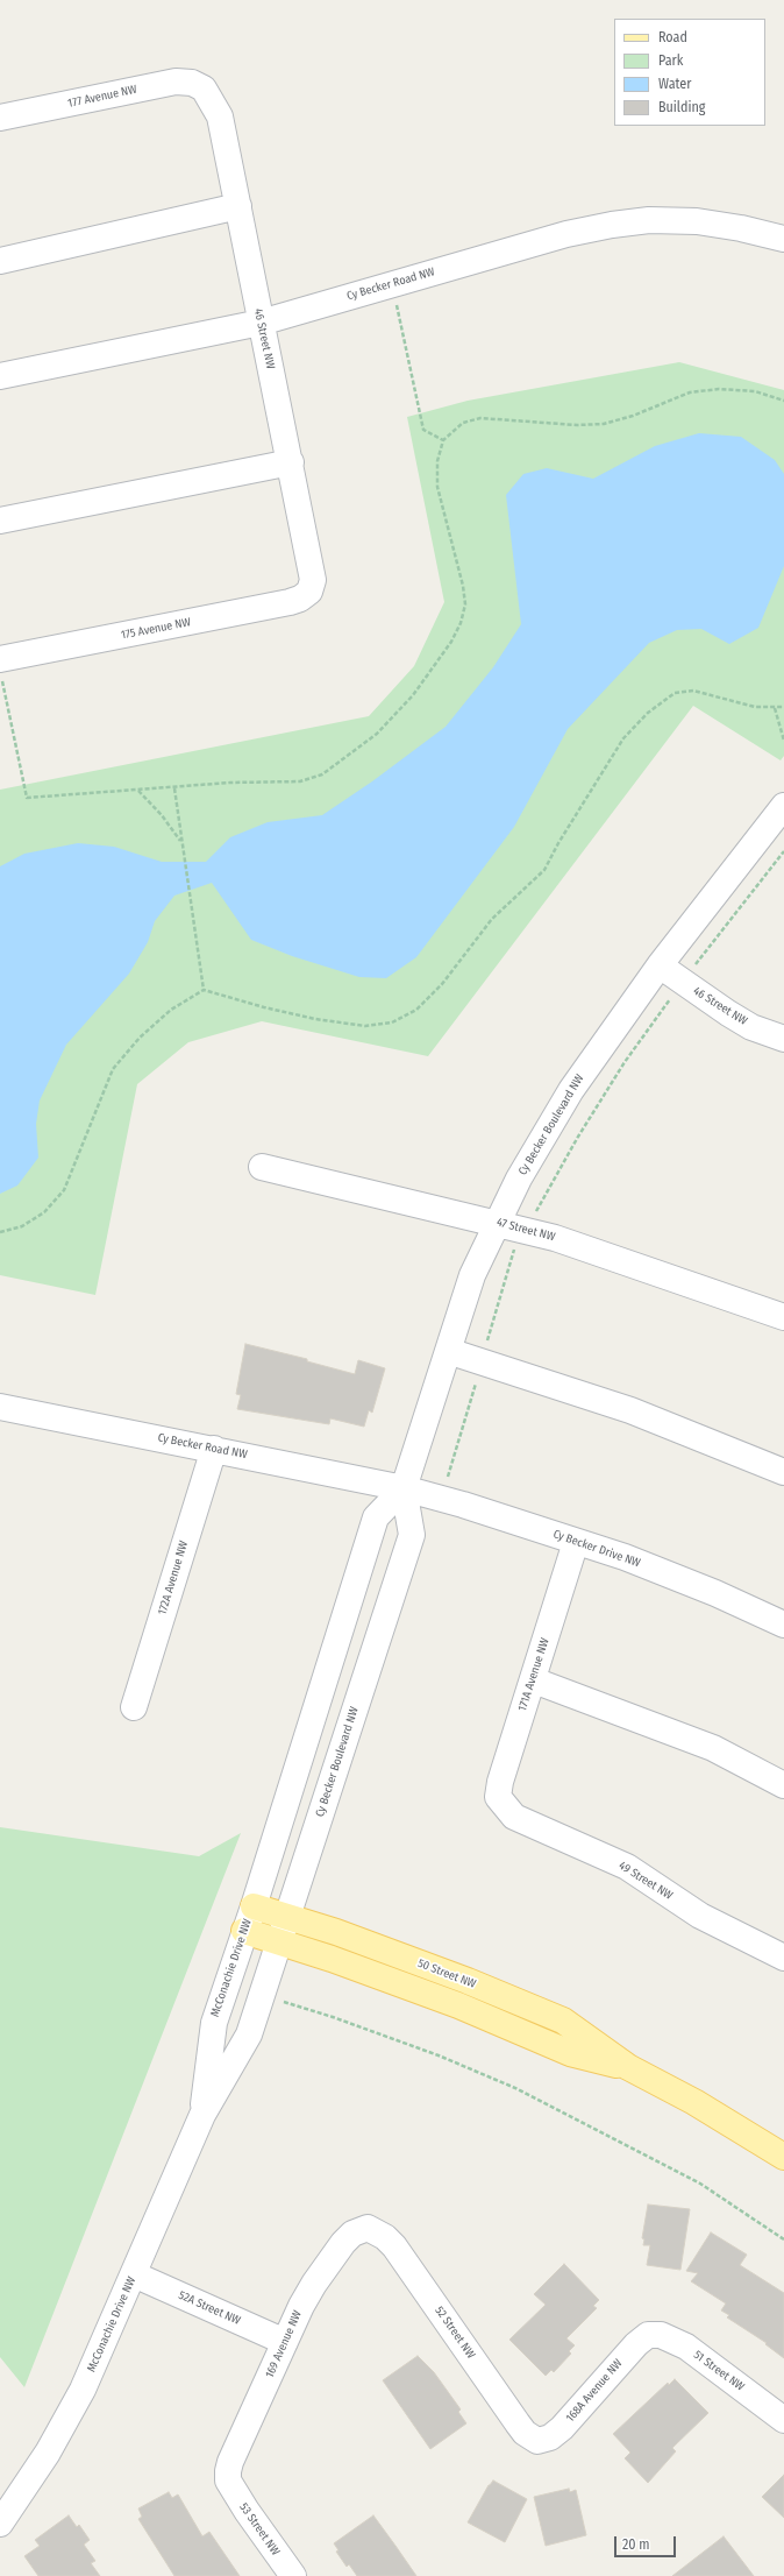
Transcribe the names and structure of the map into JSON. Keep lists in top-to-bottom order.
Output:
{
  "streets": {
    "main road": ["50 Street NW"],
    "street": [
      "177 Avenue NW",
      "Cy Becker Road NW",
      "46 Street NW",
      "175 Avenue NW",
      "Cy Becker Boulevard NW",
      "47 Street NW",
      "Cy Becker Drive NW",
      "172A Avenue NW",
      "171A Avenue NW",
      "49 Street NW",
      "McConachie Drive NW",
      "52A Street NW",
      "52 Street NW",
      "169 Avenue NW",
      "51 Street NW",
      "168A Avenue NW",
      "53 Street NW"
    ]
  },
  "crossings": [
    ["177 Avenue NW", "46 Street NW"],
    ["Cy Becker Road NW", "46 Street NW"],
    ["Cy Becker Road NW", "Cy Becker Boulevard NW"],
    ["Cy Becker Road NW", "Cy Becker Drive NW"],
    ["Cy Becker Road NW", "172A Avenue NW"],
    ["46 Street NW", "175 Avenue NW"],
    ["46 Street NW", "Cy Becker Boulevard NW"],
    ["Cy Becker Boulevard NW", "47 Street NW"],
    ["Cy Becker Boulevard NW", "Cy Becker Drive NW"],
    ["Cy Becker Boulevard NW", "McConachie Drive NW"],
    ["Cy Becker Boulevard NW", "50 Street NW"],
    ["Cy Becker Drive NW", "171A Avenue NW"],
    ["171A Avenue NW", "49 Street NW"],
    ["McConachie Drive NW", "50 Street NW"],
    ["McConachie Drive NW", "52A Street NW"],
    ["52A Street NW", "169 Avenue NW"],
    ["52 Street NW", "169 Avenue NW"],
    ["52 Street NW", "168A Avenue NW"],
    ["169 Avenue NW", "53 Street NW"],
    ["51 Street NW", "168A Avenue NW"]
  ],
  "legend": [
    "Road",
    "Park",
    "Water",
    "Building"
  ],
  "scale_bar": "20 m"
}
